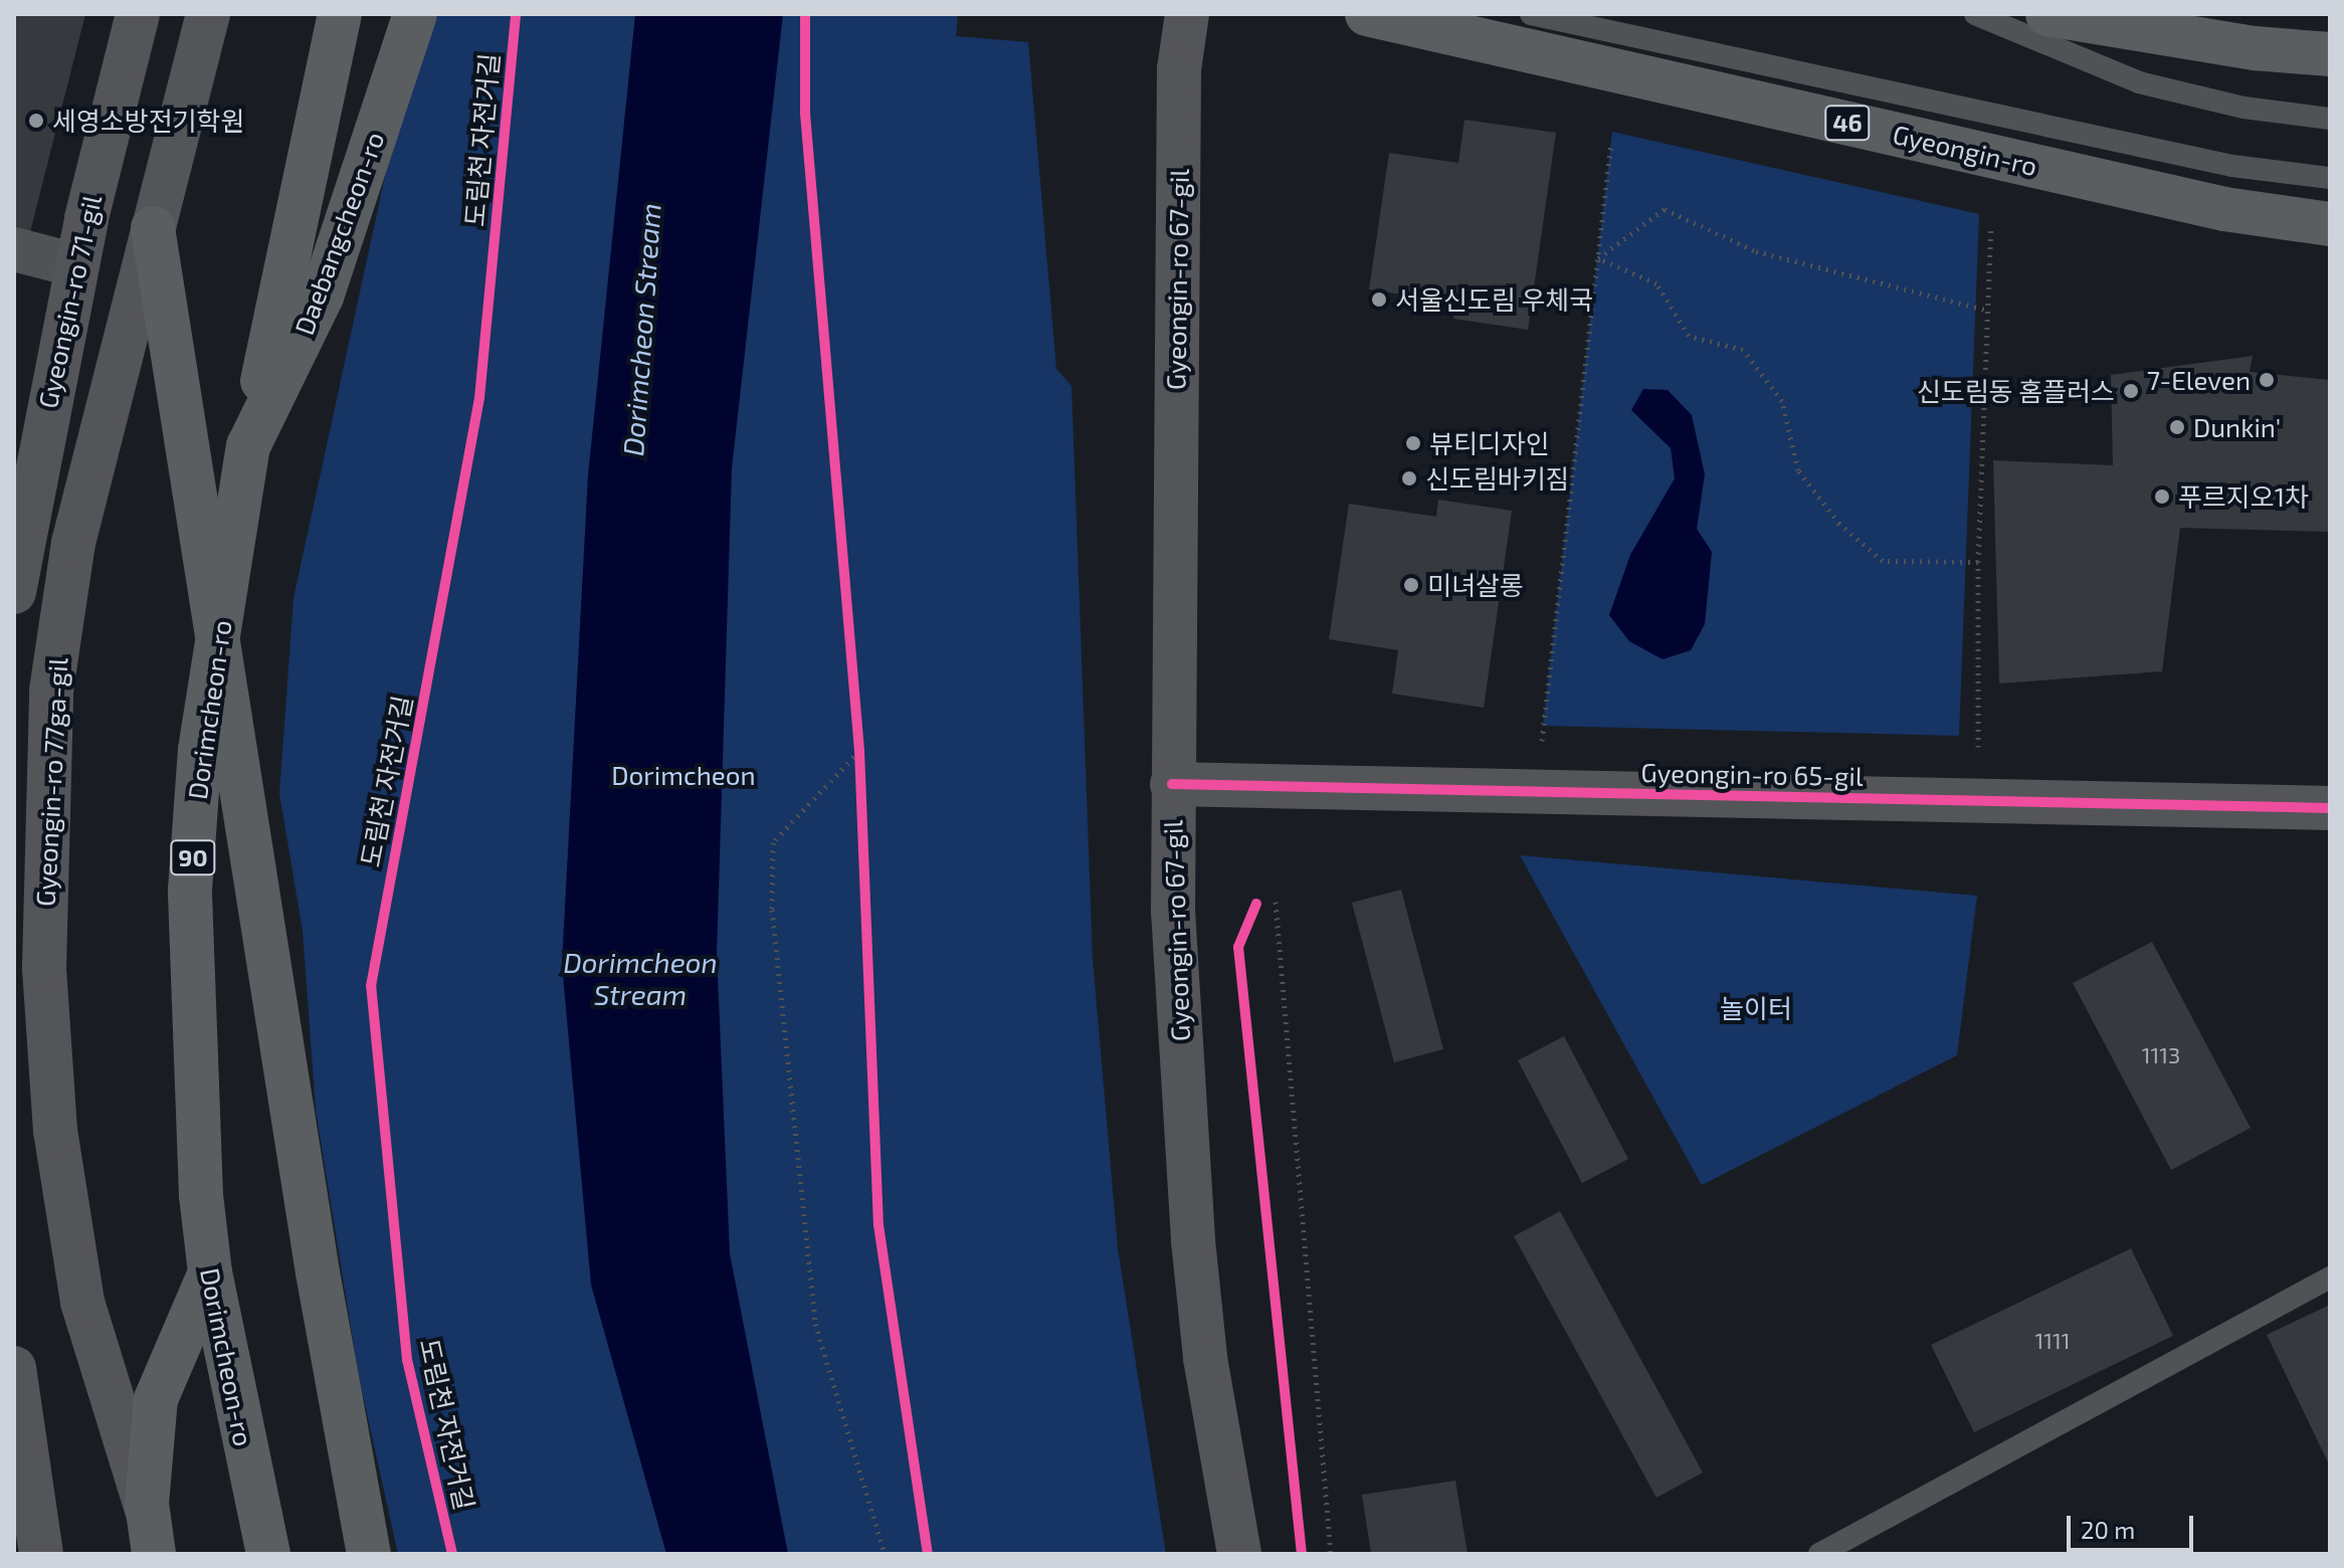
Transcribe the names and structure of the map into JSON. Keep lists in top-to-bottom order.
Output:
{
  "streets": {
    "main road": [
      "46",
      "Gyeongin-ro",
      "Daebangcheon-ro",
      "Dorimcheon-ro",
      "90"
    ],
    "street": [
      "Gyeongin-ro 67-gil",
      "Gyeongin-ro 71-gil",
      "Gyeongin-ro 65-gil",
      "Gyeongin-ro 77ga-gil"
    ],
    "cycle path": ["도림천 자전거길"]
  },
  "crossings": [
    ["Daebangcheon-ro", "Dorimcheon-ro"],
    ["Gyeongin-ro 67-gil", "Gyeongin-ro 65-gil"]
  ],
  "water": ["Dorimcheon Stream"],
  "parks": ["Dorimcheon", "놀이터"],
  "places": [
    "세영소방전기학원",
    "서울신도림 우체국",
    "7-Eleven",
    "신도림동 홈플러스",
    "Dunkin'",
    "뷰티디자인",
    "신도림바키짐",
    "푸르지오1차",
    "미녀살롱"
  ],
  "house_numbers": ["1113", "1111"],
  "scale_bar": "20 m"
}
